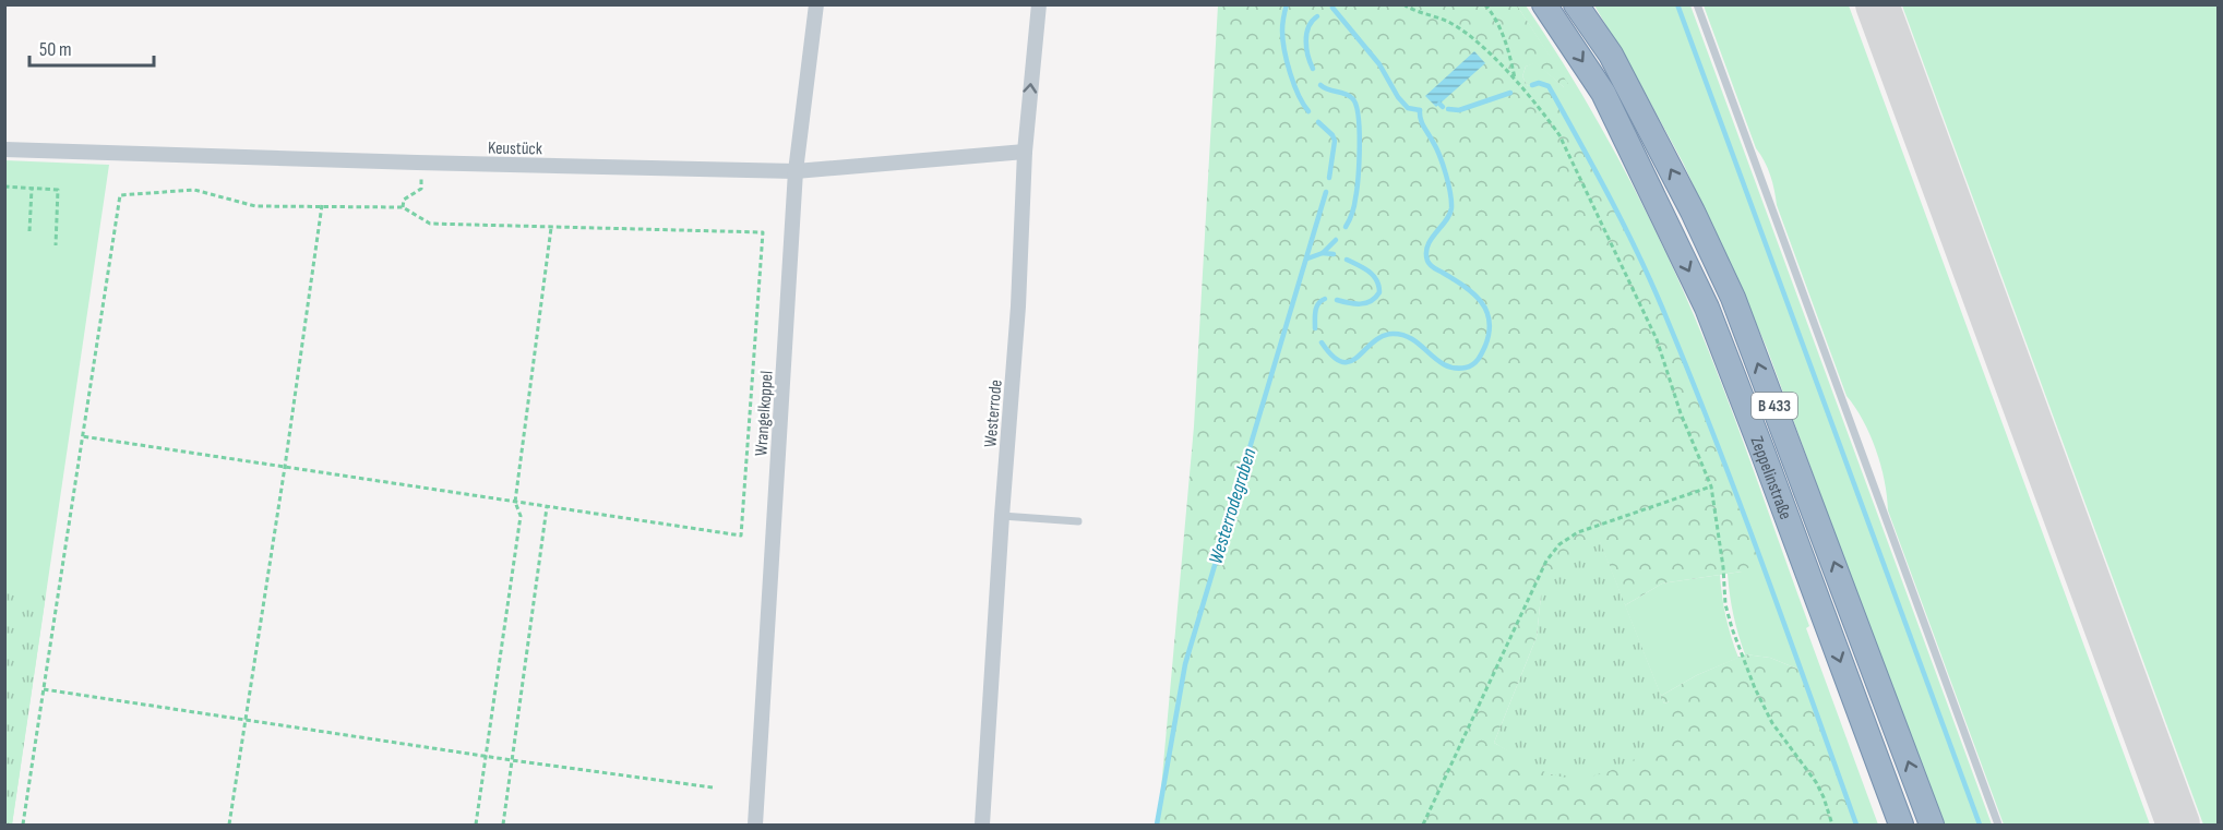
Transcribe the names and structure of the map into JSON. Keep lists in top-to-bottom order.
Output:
{
  "streets": {
    "highway": ["B 433", "Zeppelinstraße"],
    "street": ["Keustück", "Wrangelkoppel", "Westerrode"]
  },
  "crossings": [
    ["Keustück", "Wrangelkoppel"],
    ["Keustück", "Westerrode"]
  ],
  "water": ["Westerrodegraben"],
  "scale_bar": "50 m"
}
